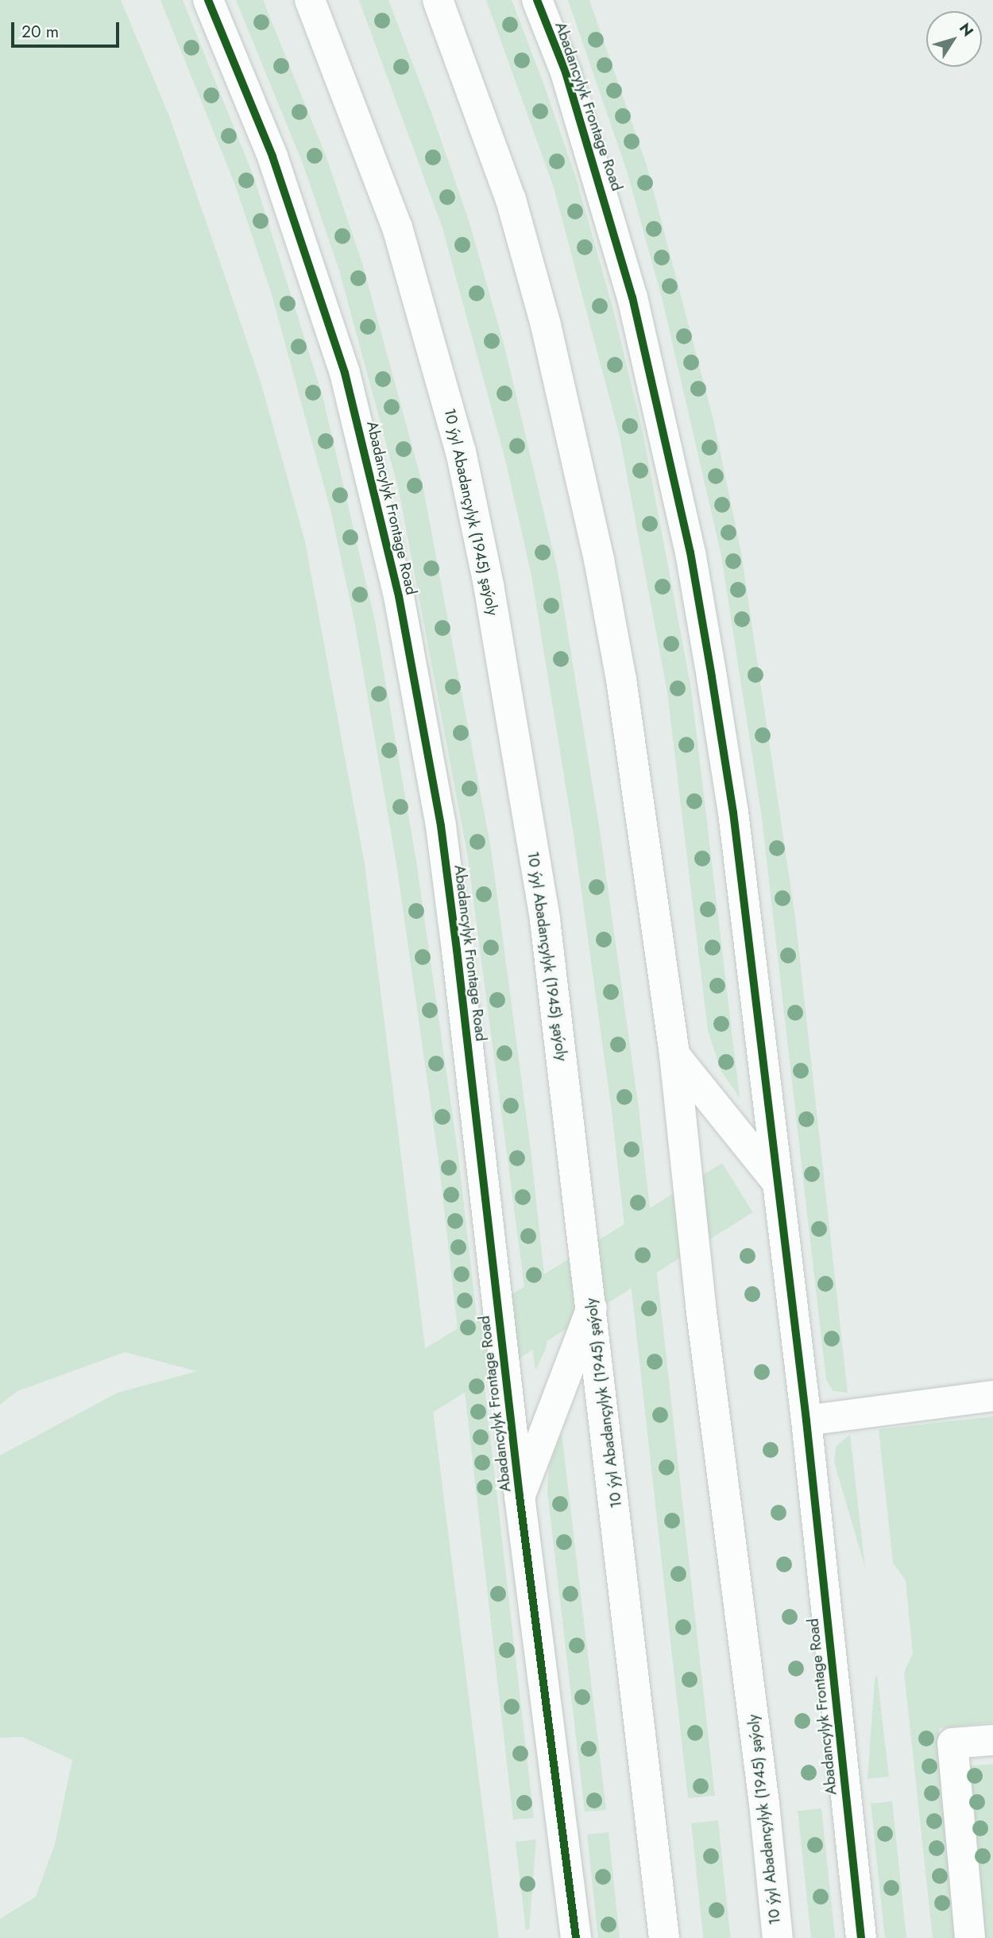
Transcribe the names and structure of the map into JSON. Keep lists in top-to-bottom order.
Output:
{
  "streets": {
    "street": ["Abadancylyk Frontage Road", "10 ýyl Abadançylyk (1945) şaýoly"]
  },
  "scale_bar": "20 m",
  "north": "top right"
}
